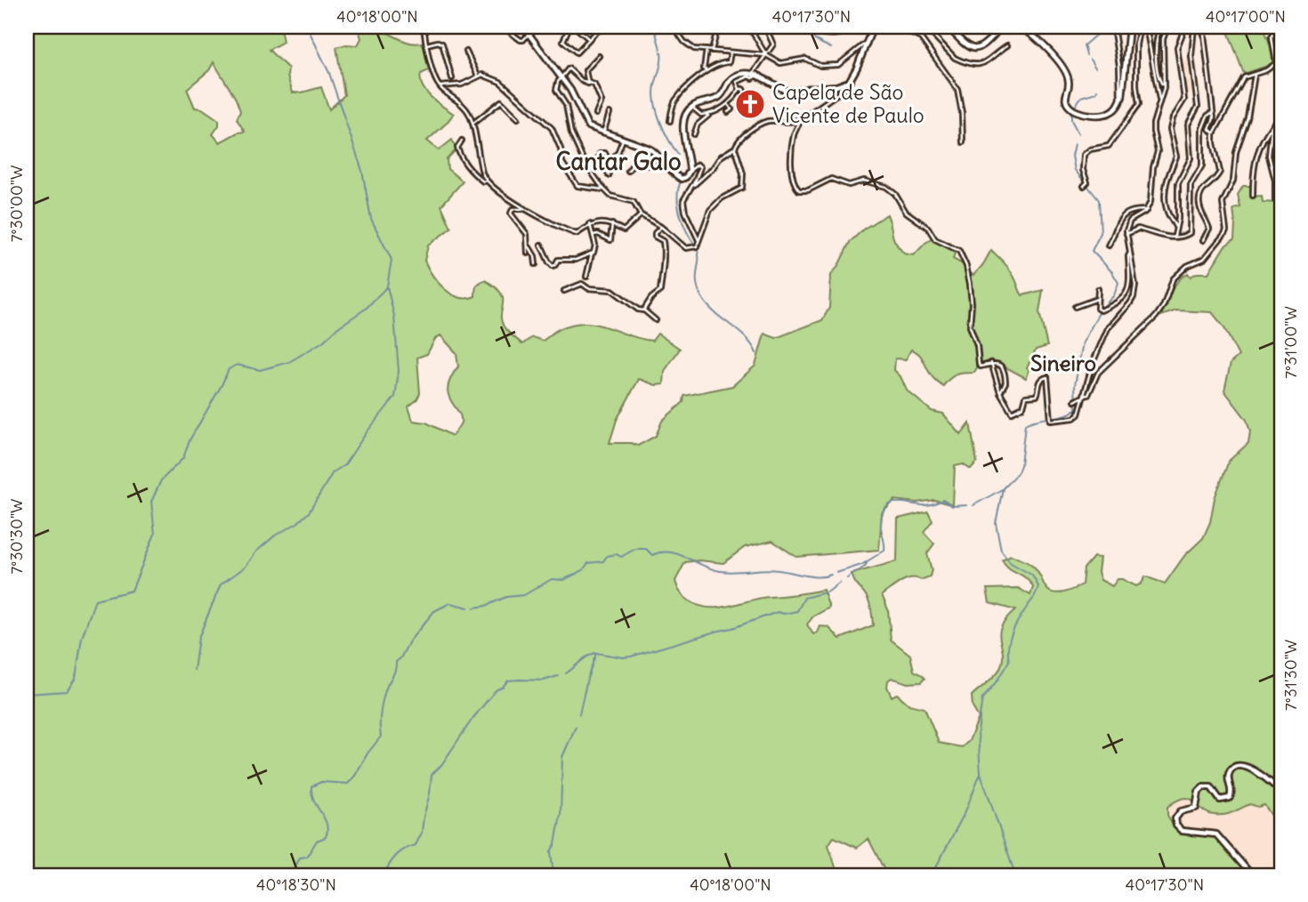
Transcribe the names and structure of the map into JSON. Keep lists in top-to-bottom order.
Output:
{
  "districts": ["Cantar Galo", "Sineiro"],
  "places": {
    "church": ["Capela de São Vicente de Paulo"]
  },
  "coordinates": [
    "40°18'00\"N",
    "40°17'30\"N",
    "40°17'00\"N",
    "7°30'00\"W",
    "7°31'00\"W",
    "7°30'30\"W",
    "7°31'30\"W",
    "40°18'30\"N"
  ]
}
